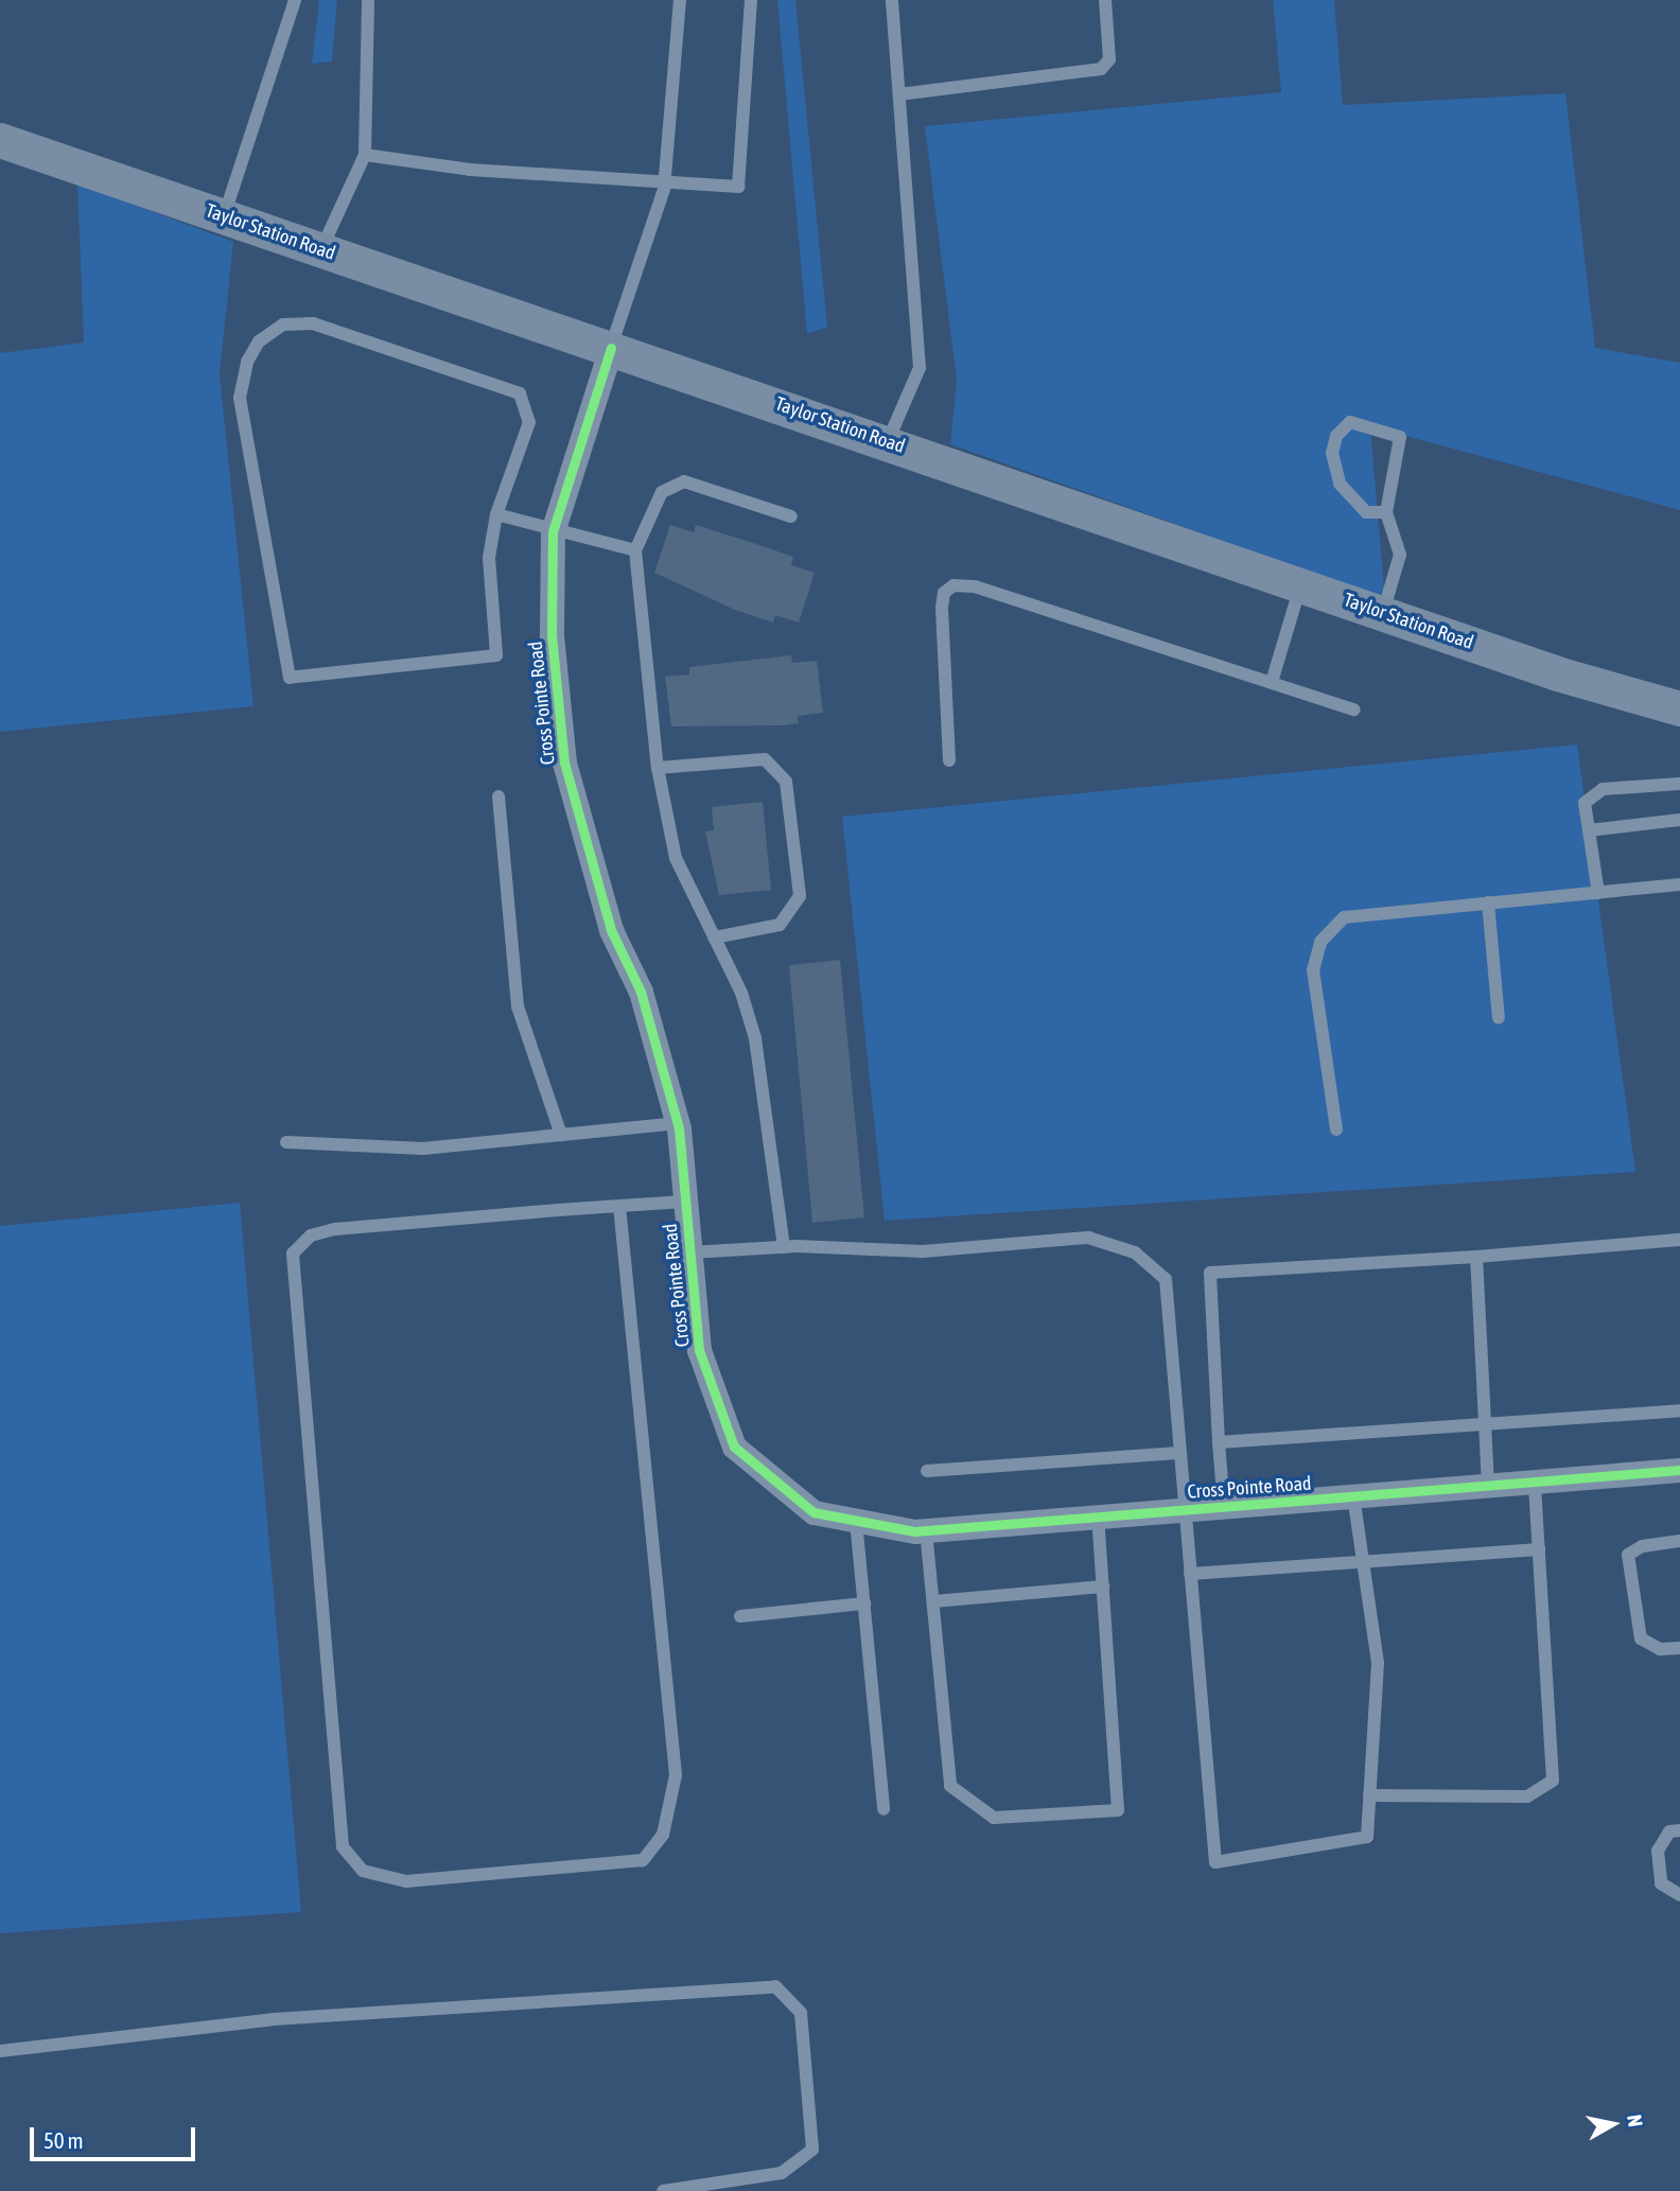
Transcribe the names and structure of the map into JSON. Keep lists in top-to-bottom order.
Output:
{
  "streets": {
    "main road": ["Taylor Station Road"],
    "street": ["Cross Pointe Road"]
  },
  "crossings": [
    ["Taylor Station Road", "Cross Pointe Road"]
  ],
  "scale_bar": "50 m",
  "north": "right"
}
